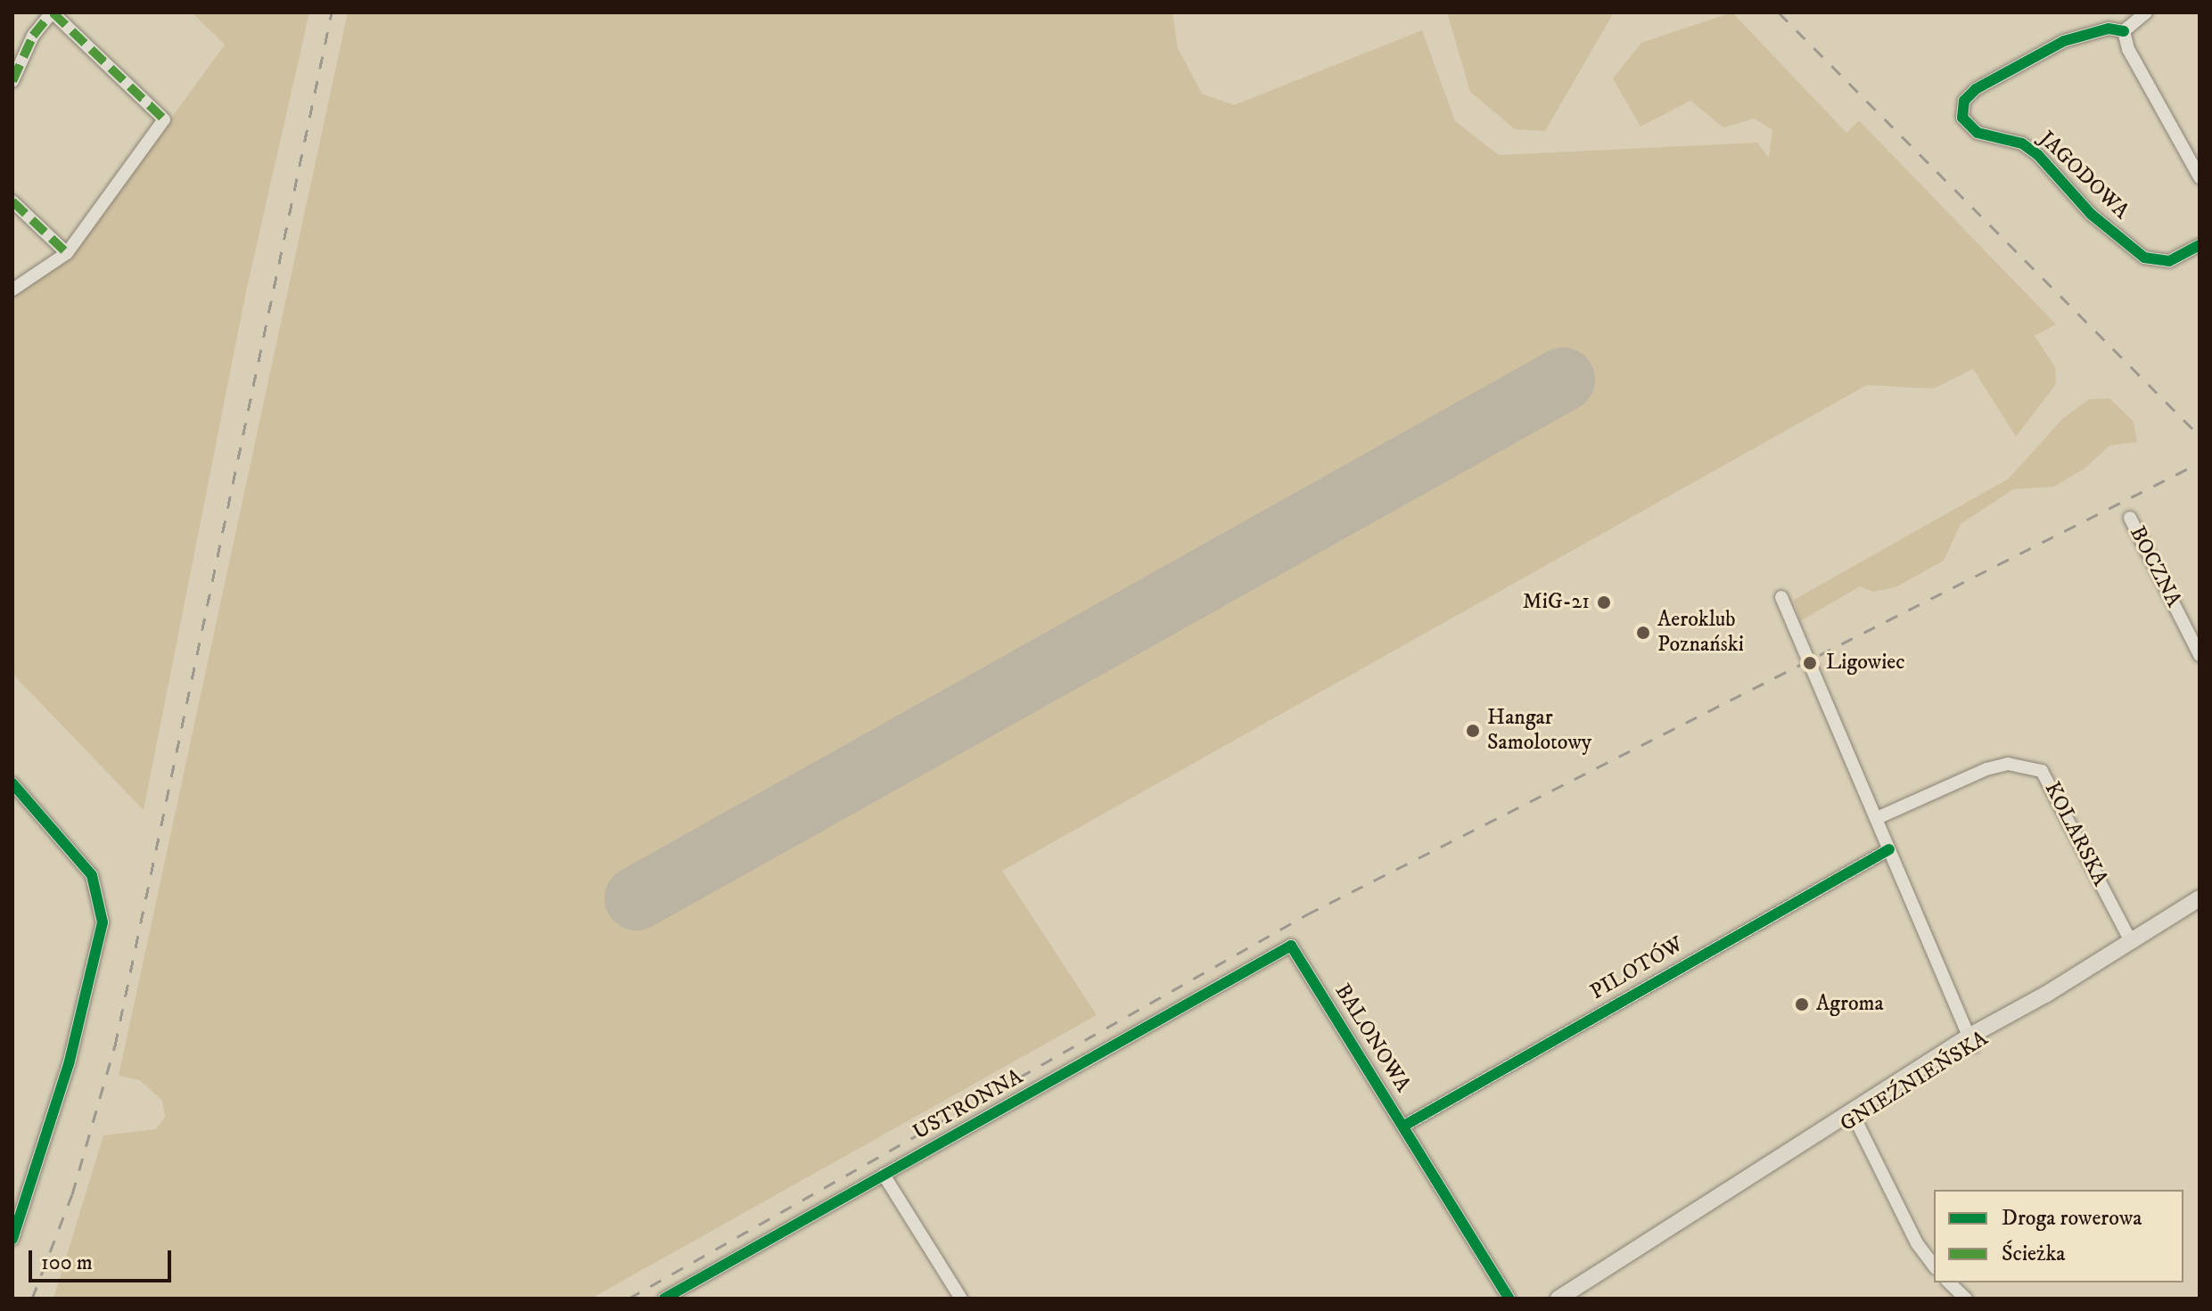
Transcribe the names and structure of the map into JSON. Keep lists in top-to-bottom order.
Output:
{
  "streets": {
    "main road": ["GNIEŹNIEŃSKA"],
    "street": [
      "JAGODOWA",
      "BOCZNA",
      "KOLARSKA",
      "PILOTÓW",
      "BALONOWA",
      "USTRONNA"
    ]
  },
  "crossings": [
    ["KOLARSKA", "GNIEŹNIEŃSKA"],
    ["PILOTÓW", "BALONOWA"],
    ["BALONOWA", "USTRONNA"]
  ],
  "places": [
    "MiG-21",
    "Aeroklub Poznański",
    "Ligowiec",
    "Hangar Samolotowy",
    "Agroma"
  ],
  "legend": ["Droga rowerowa", "Ścieżka"],
  "scale_bar": "100 m"
}
